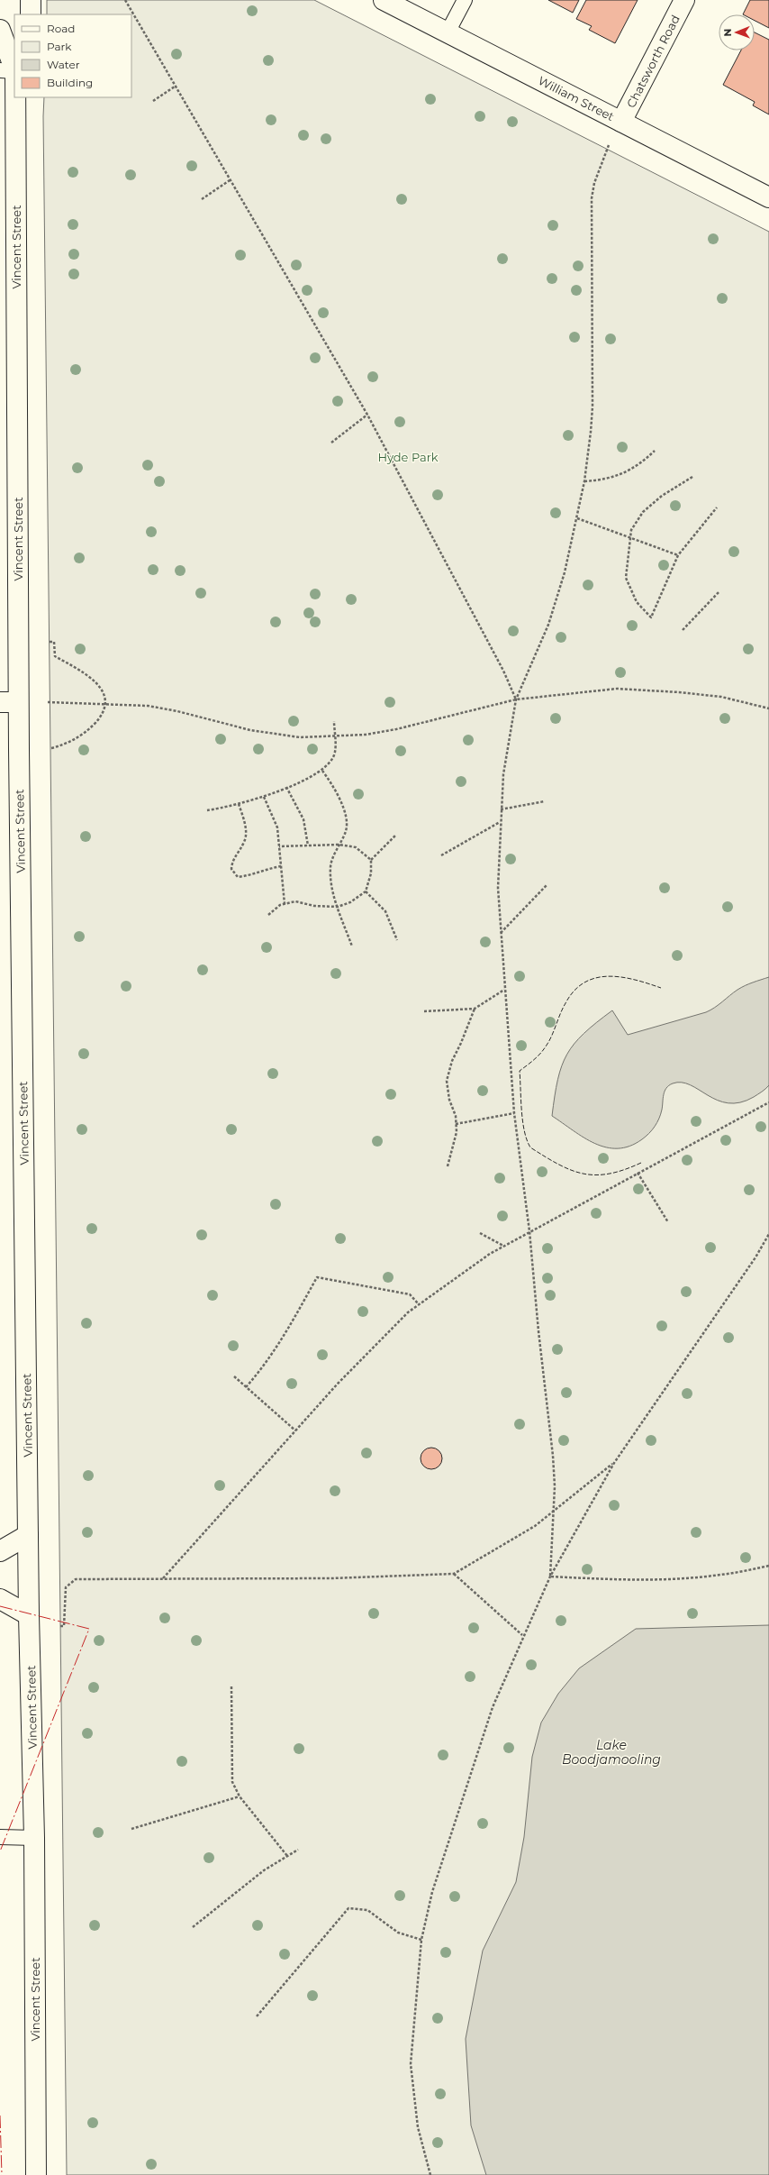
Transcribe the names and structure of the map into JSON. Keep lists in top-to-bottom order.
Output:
{
  "streets": {
    "main road": ["Chatsworth Road", "William Street", "Vincent Street"]
  },
  "crossings": [
    ["Chatsworth Road", "William Street"]
  ],
  "water": ["Lake Boodjamooling"],
  "parks": ["Hyde Park"],
  "legend": [
    "Road",
    "Park",
    "Water",
    "Building"
  ],
  "north": "left"
}
